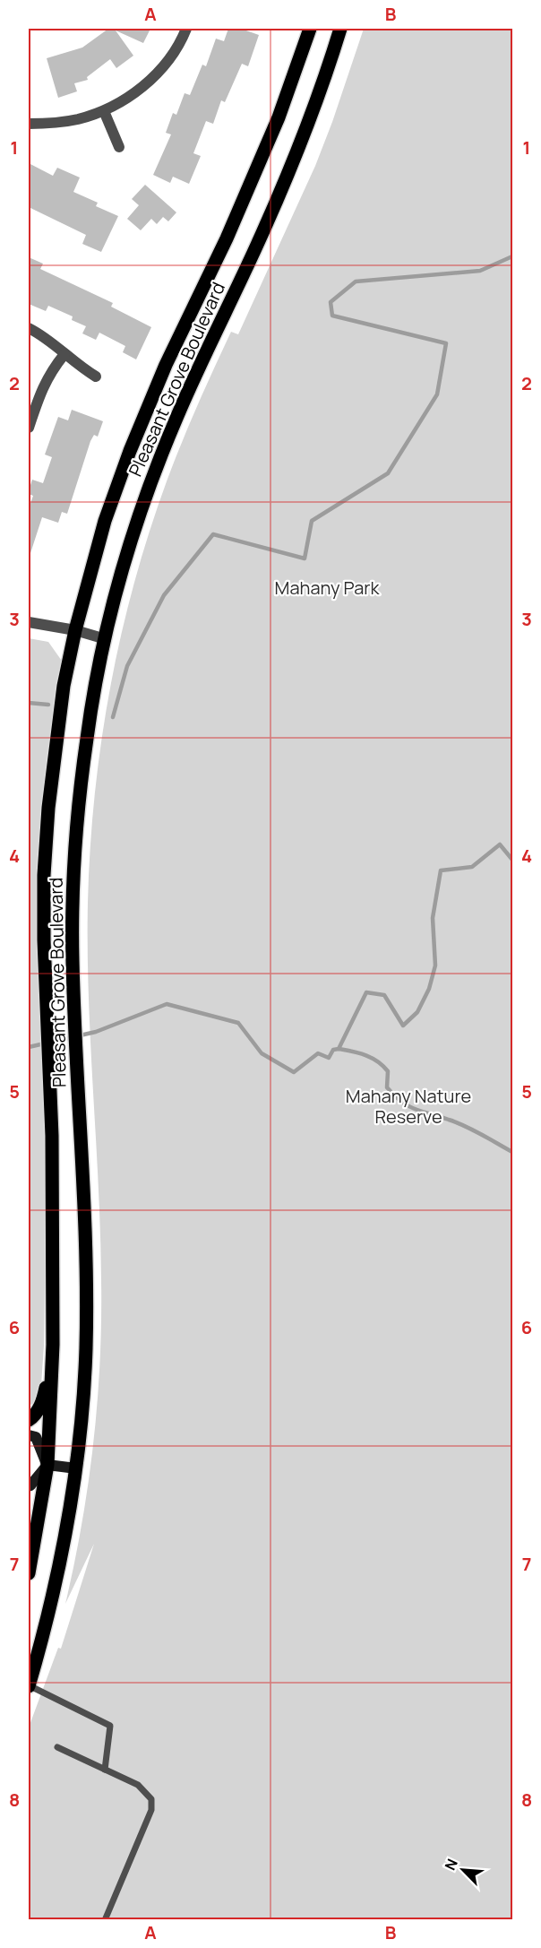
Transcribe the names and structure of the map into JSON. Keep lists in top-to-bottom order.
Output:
{
  "streets": {
    "main road": ["Pleasant Grove Boulevard"]
  },
  "parks": ["Mahany Park", "Mahany Nature Reserve"],
  "north": "top left",
  "grid": {
    "columns": ["A", "B"],
    "rows": [
      "1",
      "2",
      "3",
      "4",
      "5",
      "6",
      "7",
      "8"
    ]
  }
}
